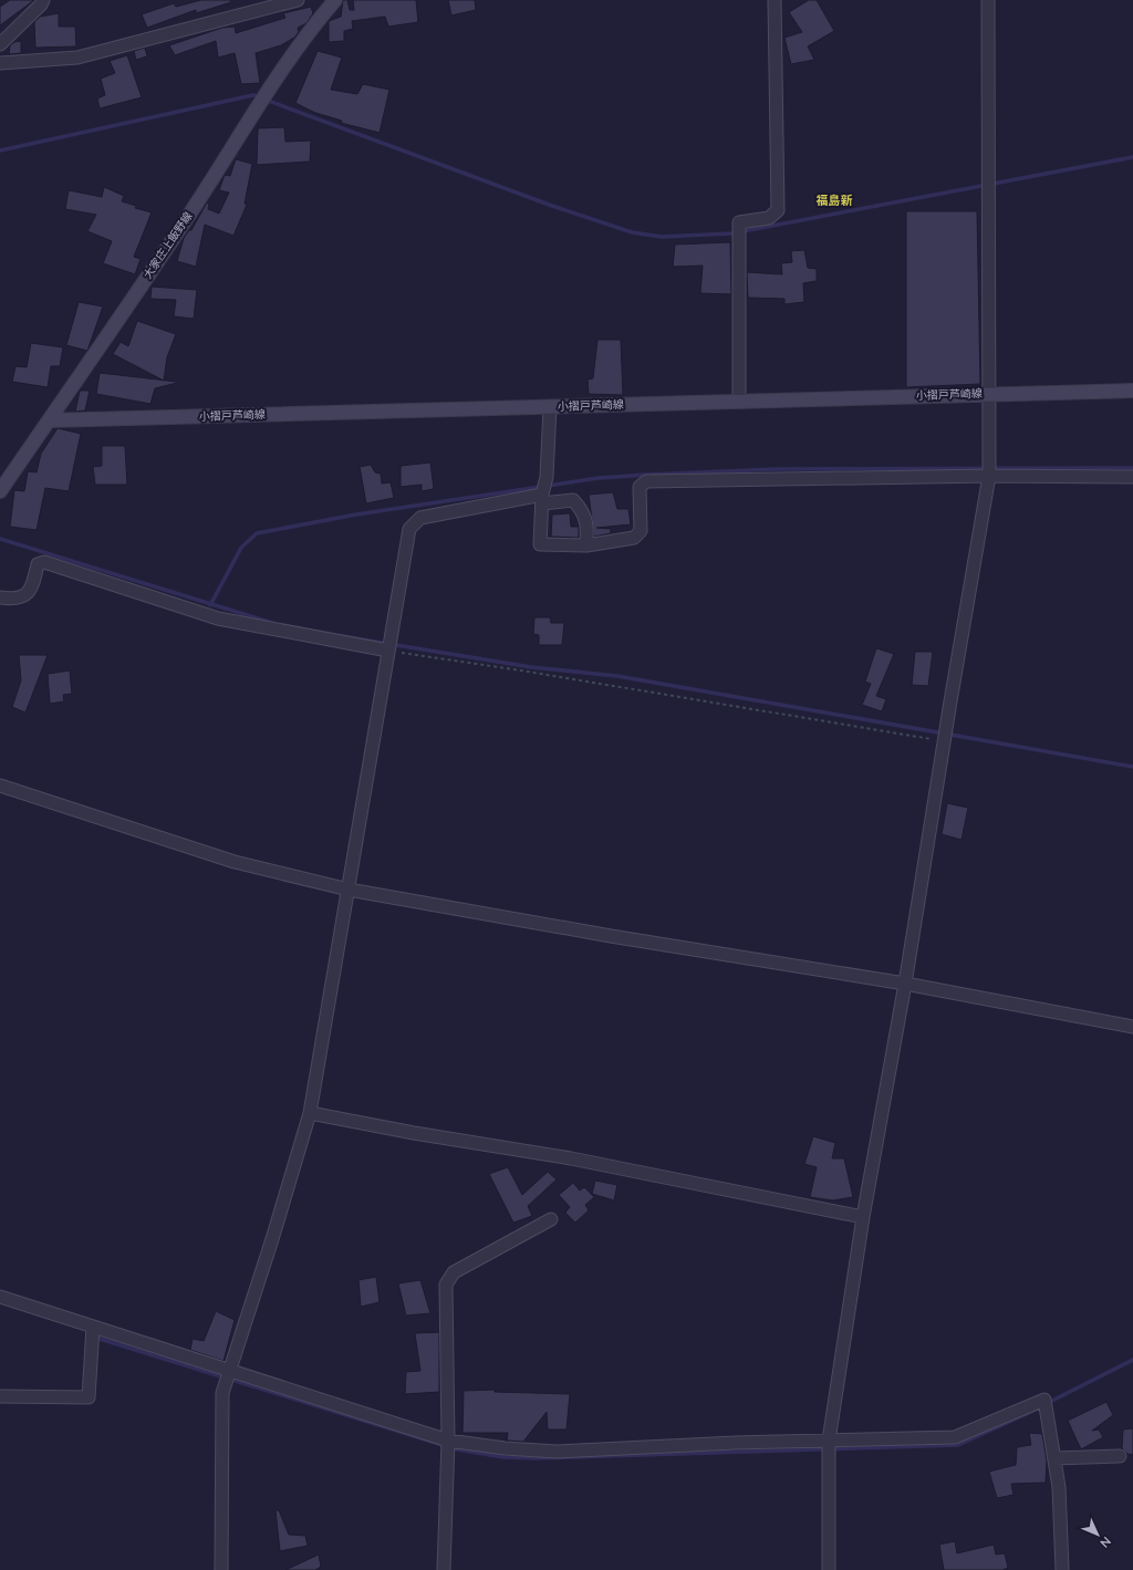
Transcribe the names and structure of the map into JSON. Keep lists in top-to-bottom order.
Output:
{
  "streets": {
    "main road": ["大家庄上飯野線", "小摺戸芦崎線"]
  },
  "crossings": [
    ["大家庄上飯野線", "小摺戸芦崎線"]
  ],
  "districts": ["福島新"],
  "north": "bottom right"
}
